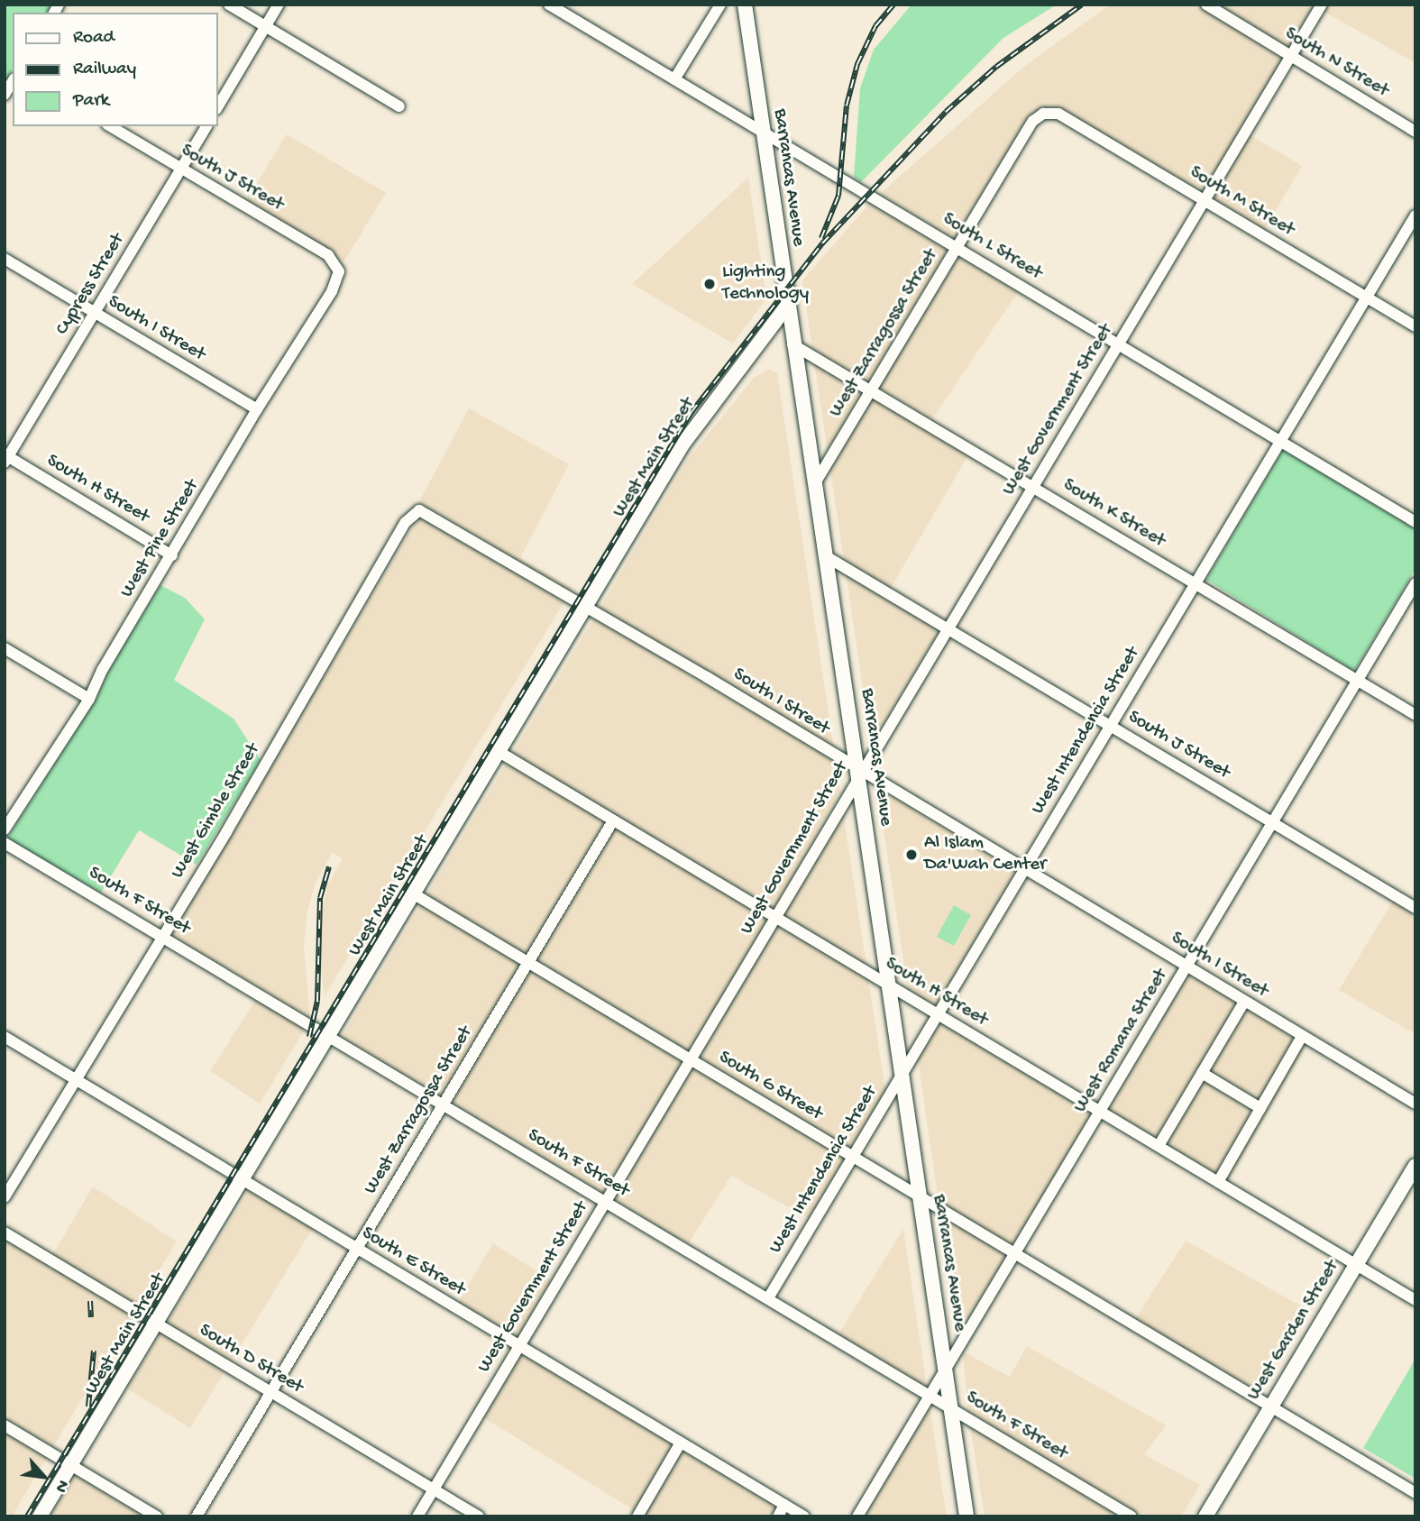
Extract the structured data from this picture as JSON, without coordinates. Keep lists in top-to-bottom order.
{
  "streets": {
    "main road": ["Barrancas Avenue", "West Main Street", "West Garden Street"],
    "street": [
      "South N Street",
      "South J Street",
      "South M Street",
      "South L Street",
      "Cypress Street",
      "South I Street",
      "West Zarragossa Street",
      "West Government Street",
      "South H Street",
      "South K Street",
      "West Pine Street",
      "West Intendencia Street",
      "West Gimble Street",
      "South F Street",
      "West Romana Street",
      "South G Street",
      "South E Street",
      "South D Street"
    ]
  },
  "crossings": [
    ["South N Street", "West Government Street"],
    ["Barrancas Avenue", "South J Street"],
    ["Barrancas Avenue", "South L Street"],
    ["Barrancas Avenue", "South I Street"],
    ["Barrancas Avenue", "West Zarragossa Street"],
    ["Barrancas Avenue", "West Government Street"],
    ["Barrancas Avenue", "West Main Street"],
    ["Barrancas Avenue", "South H Street"],
    ["Barrancas Avenue", "South K Street"],
    ["Barrancas Avenue", "West Intendencia Street"],
    ["Barrancas Avenue", "South F Street"],
    ["Barrancas Avenue", "West Romana Street"],
    ["Barrancas Avenue", "South G Street"],
    ["South J Street", "Cypress Street"],
    ["South J Street", "West Government Street"],
    ["South J Street", "West Pine Street"],
    ["South J Street", "West Intendencia Street"],
    ["South J Street", "West Romana Street"],
    ["South M Street", "West Zarragossa Street"],
    ["South M Street", "West Government Street"],
    ["South M Street", "West Intendencia Street"],
    ["South L Street", "West Zarragossa Street"],
    ["South L Street", "West Government Street"],
    ["South L Street", "West Intendencia Street"],
    ["Cypress Street", "South I Street"],
    ["Cypress Street", "South H Street"],
    ["South I Street", "West Government Street"],
    ["South I Street", "West Main Street"],
    ["South I Street", "West Pine Street"],
    ["South I Street", "West Intendencia Street"],
    ["South I Street", "West Gimble Street"],
    ["South I Street", "West Romana Street"],
    ["West Zarragossa Street", "South H Street"],
    ["West Zarragossa Street", "South K Street"],
    ["West Zarragossa Street", "South F Street"],
    ["West Zarragossa Street", "South G Street"],
    ["West Zarragossa Street", "South E Street"],
    ["West Zarragossa Street", "South D Street"],
    ["West Government Street", "South H Street"],
    ["West Government Street", "South K Street"],
    ["West Government Street", "South F Street"],
    ["West Government Street", "South G Street"],
    ["West Government Street", "South E Street"],
    ["West Government Street", "South D Street"],
    ["West Main Street", "South H Street"],
    ["West Main Street", "South F Street"],
    ["West Main Street", "South G Street"],
    ["West Main Street", "South E Street"],
    ["West Main Street", "South D Street"],
    ["South H Street", "West Pine Street"],
    ["South H Street", "West Intendencia Street"],
    ["South H Street", "West Romana Street"],
    ["South H Street", "West Garden Street"],
    ["South K Street", "West Intendencia Street"],
    ["South K Street", "West Romana Street"],
    ["West Intendencia Street", "South F Street"],
    ["West Intendencia Street", "South G Street"],
    ["West Gimble Street", "South F Street"],
    ["West Gimble Street", "South E Street"],
    ["South F Street", "West Romana Street"],
    ["West Romana Street", "South G Street"],
    ["South G Street", "West Garden Street"]
  ],
  "places": ["Lighting Technology", "Al Islam Da'Wah Center"],
  "legend": ["Road", "Railway", "Park"],
  "north": "bottom right"
}
